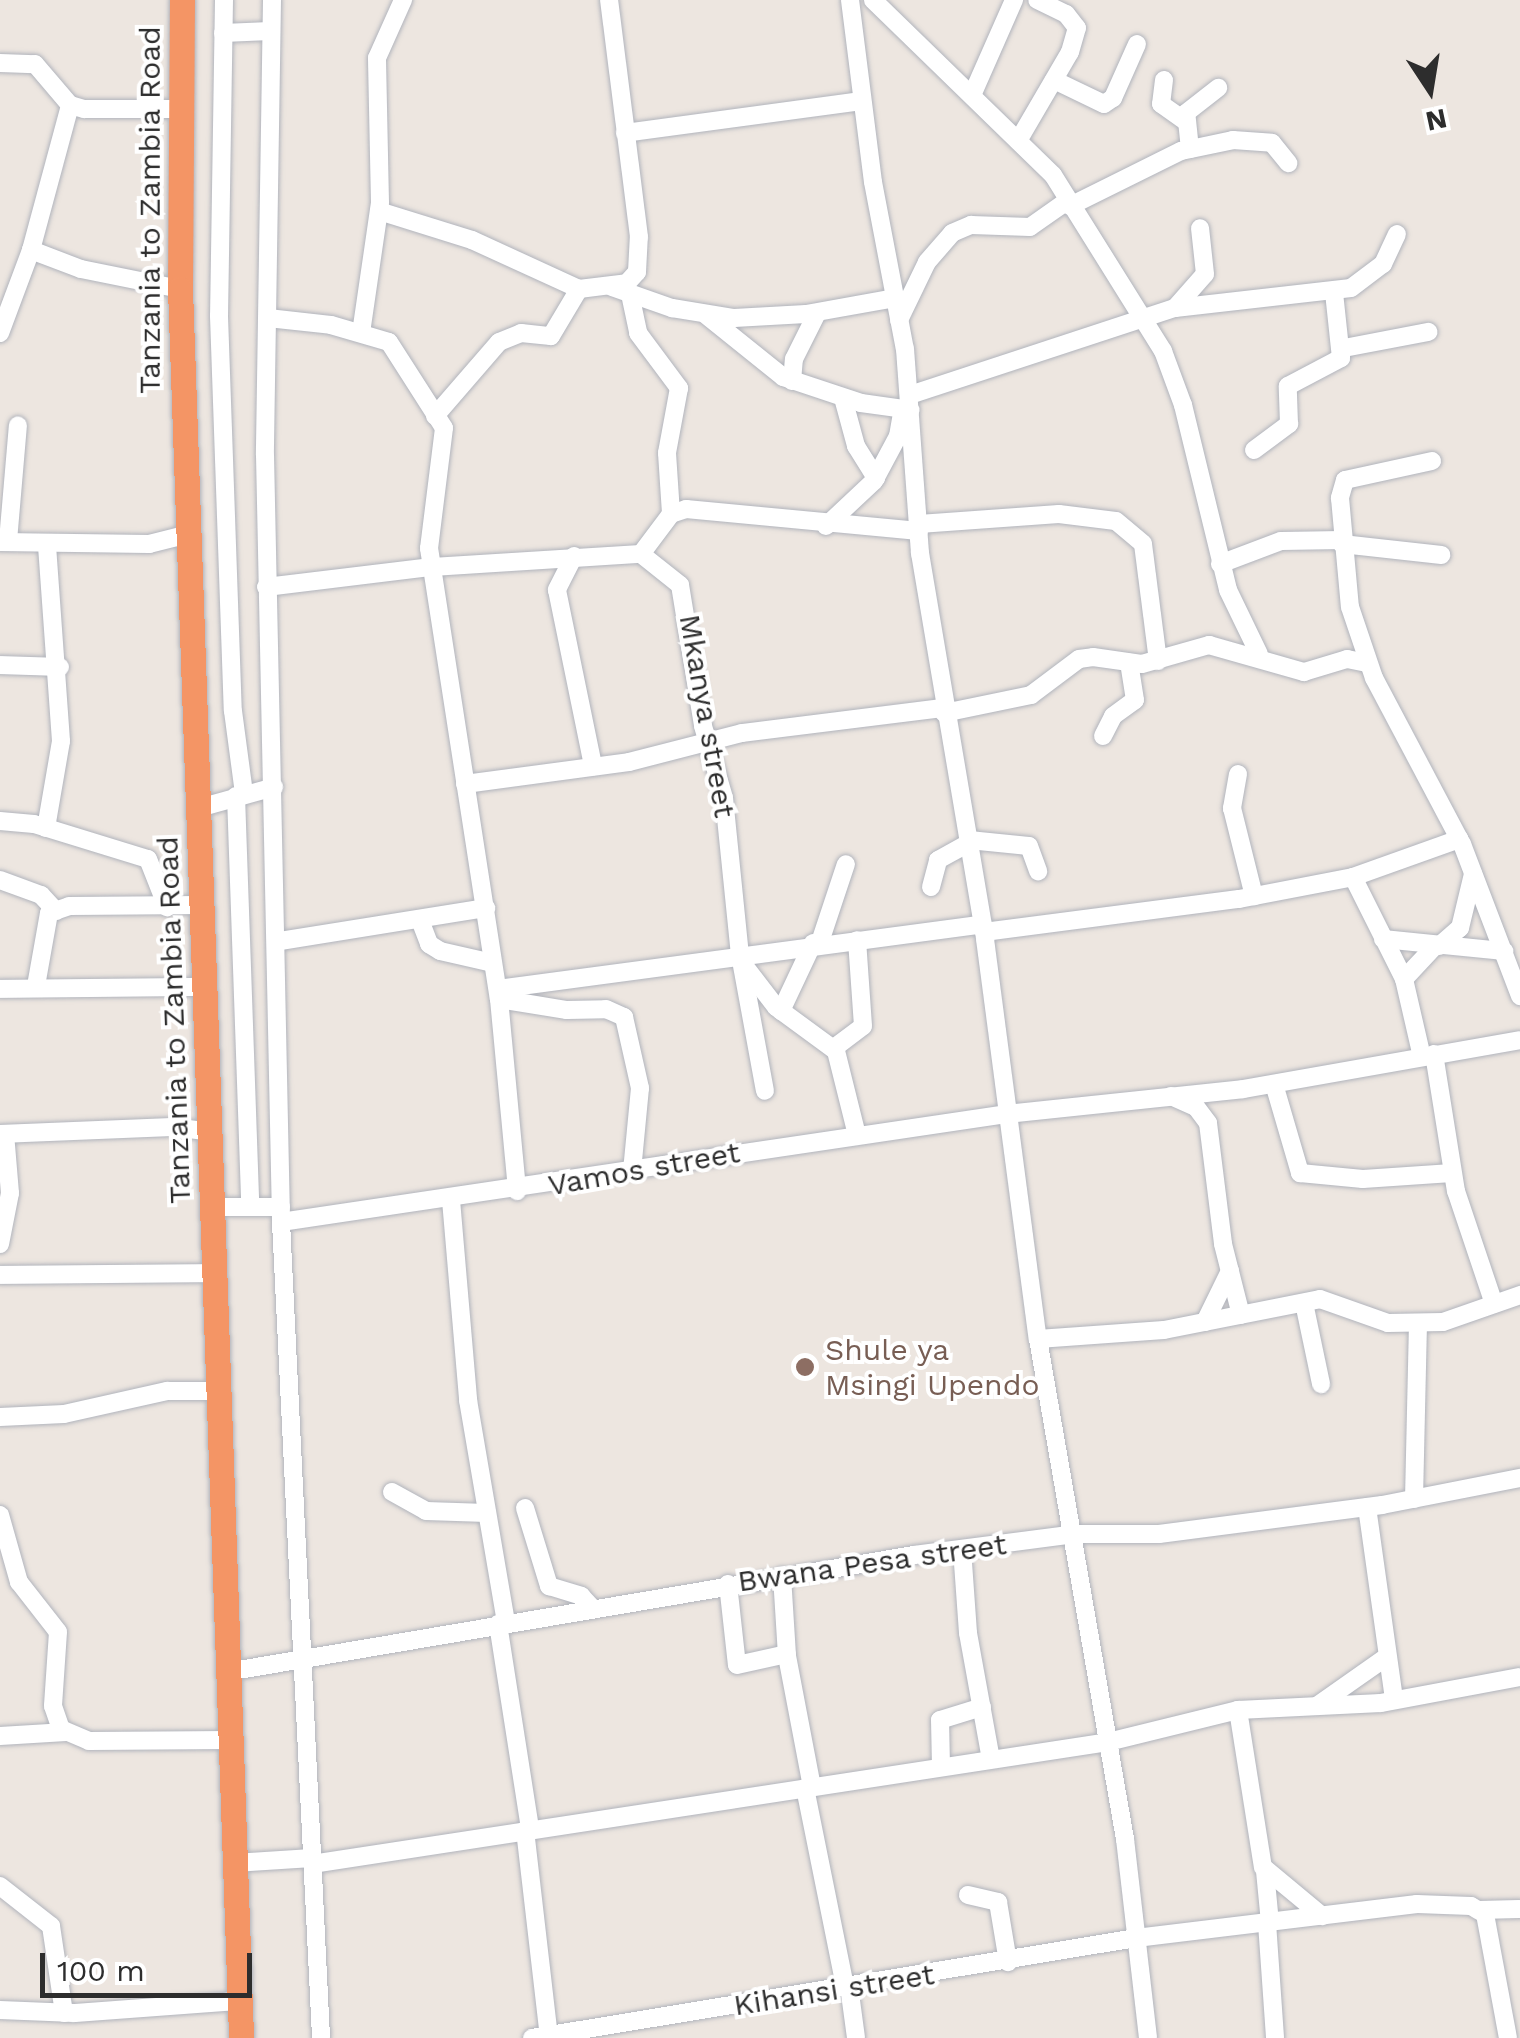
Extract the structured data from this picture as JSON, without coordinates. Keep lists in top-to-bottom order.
{
  "streets": {
    "highway": ["Tanzania to Zambia Road"],
    "street": [
      "Mkanya street",
      "Vamos street",
      "Bwana Pesa street",
      "Kihansi street"
    ]
  },
  "crossings": [
    ["Tanzania to Zambia Road", "Vamos street"],
    ["Tanzania to Zambia Road", "Bwana Pesa street"]
  ],
  "places": ["Shule ya Msingi Upendo"],
  "scale_bar": "100 m",
  "north": "bottom"
}
